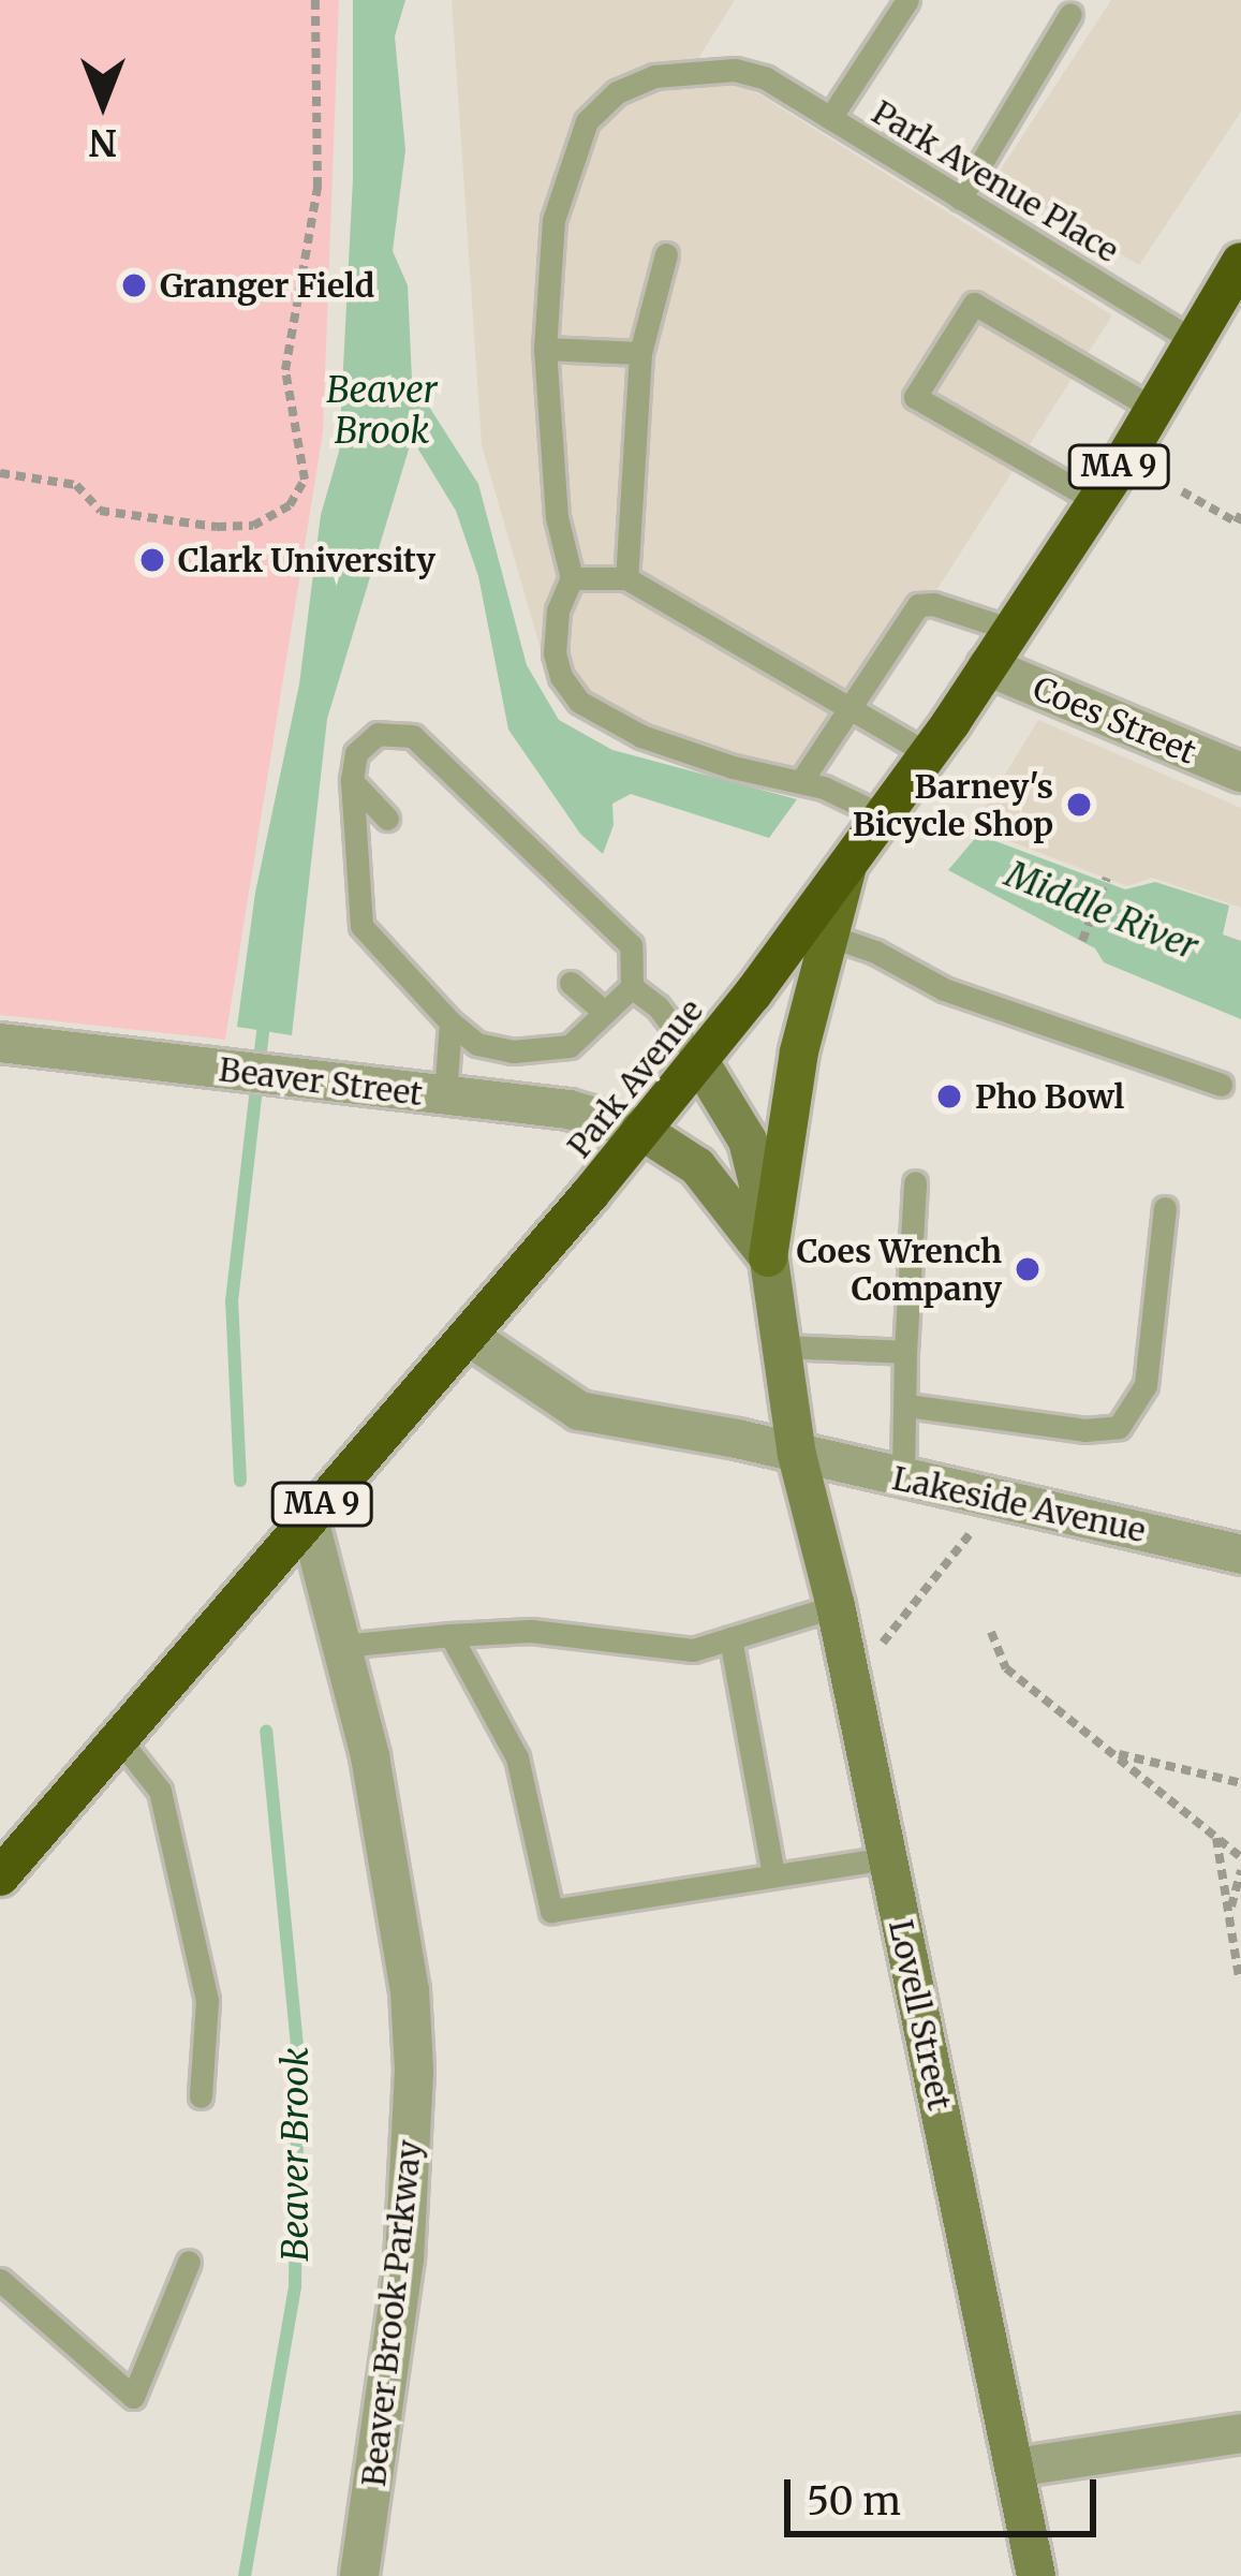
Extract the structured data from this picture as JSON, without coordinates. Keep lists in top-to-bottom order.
{
  "streets": {
    "highway": ["MA 9", "Park Avenue"],
    "street": [
      "Coes Street",
      "Beaver Street",
      "Lakeside Avenue",
      "Lovell Street",
      "Beaver Brook Parkway"
    ],
    "lane": ["Park Avenue Place"]
  },
  "crossings": [
    ["Park Avenue Place", "Park Avenue"],
    ["Coes Street", "Park Avenue"],
    ["Park Avenue", "Beaver Street"],
    ["Park Avenue", "Lakeside Avenue"],
    ["Park Avenue", "Lovell Street"],
    ["Park Avenue", "Beaver Brook Parkway"],
    ["Lakeside Avenue", "Lovell Street"]
  ],
  "water": ["Beaver Brook", "Middle River"],
  "places": [
    "Granger Field",
    "Clark University",
    "Barney's Bicycle Shop",
    "Pho Bowl",
    "Coes Wrench Company"
  ],
  "scale_bar": "50 m",
  "north": "bottom"
}
